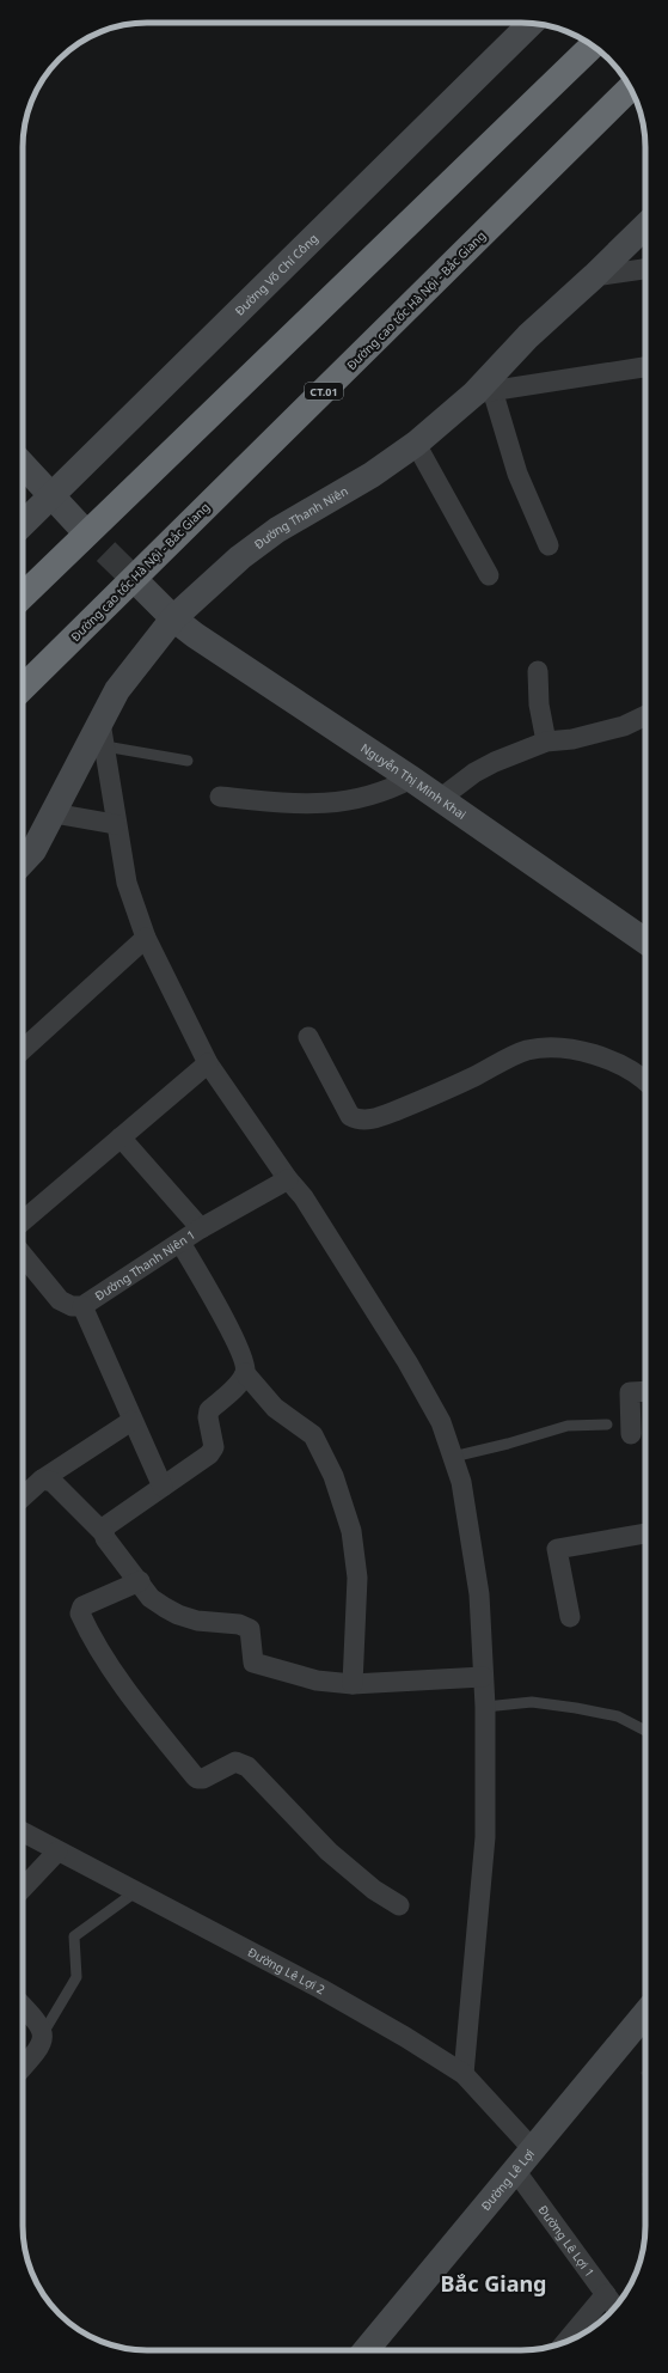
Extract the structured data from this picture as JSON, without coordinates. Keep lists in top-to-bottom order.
{
  "streets": {
    "highway": ["Đường cao tốc Hà Nội - Bắc Giang", "CT.01"],
    "street": [
      "Đường Võ Chí Công",
      "Đường Thanh Niên",
      "Nguyễn Thị Minh Khai",
      "Đường Thanh Niên 1",
      "Đường Lê Lợi 2",
      "Đường Lê Lợi",
      "Đường Lê Lợi 1"
    ]
  },
  "crossings": [
    ["Đường Thanh Niên", "Nguyễn Thị Minh Khai"],
    ["Đường Lê Lợi 2", "Đường Lê Lợi"],
    ["Đường Lê Lợi", "Đường Lê Lợi 1"]
  ],
  "districts": ["Bắc Giang"]
}
